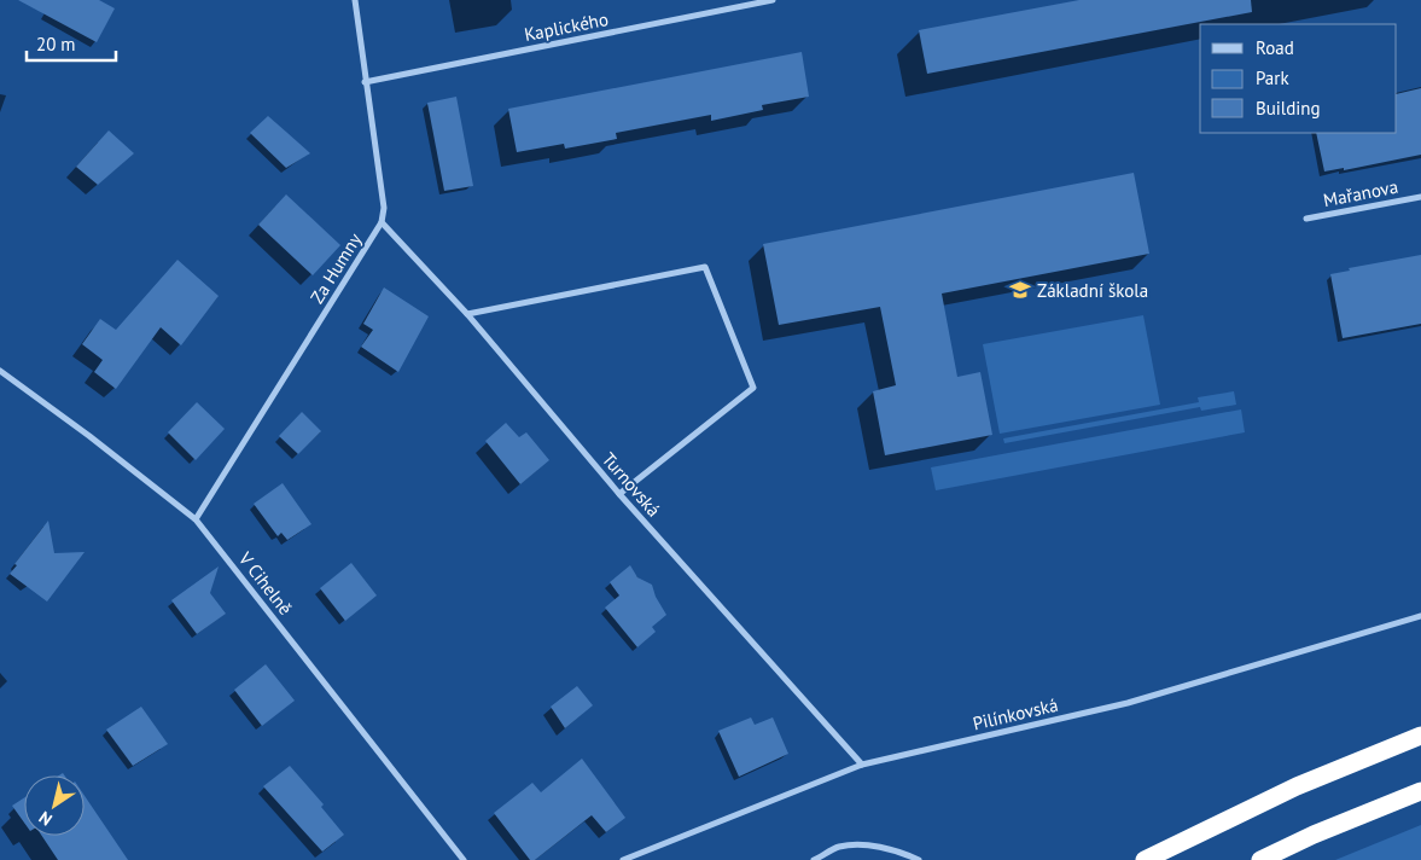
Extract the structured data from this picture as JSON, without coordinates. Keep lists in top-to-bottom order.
{
  "streets": {
    "street": [
      "Kaplického",
      "Mařanova",
      "Za Humny",
      "Turnovská",
      "V Cihelně",
      "Pilínkovská"
    ]
  },
  "crossings": [
    ["Kaplického", "Za Humny"],
    ["Za Humny", "Turnovská"],
    ["Za Humny", "V Cihelně"],
    ["Turnovská", "Pilínkovská"]
  ],
  "places": {
    "school or university": ["Základní škola"]
  },
  "legend": ["Road", "Park", "Building"],
  "scale_bar": "20 m",
  "north": "bottom left"
}
